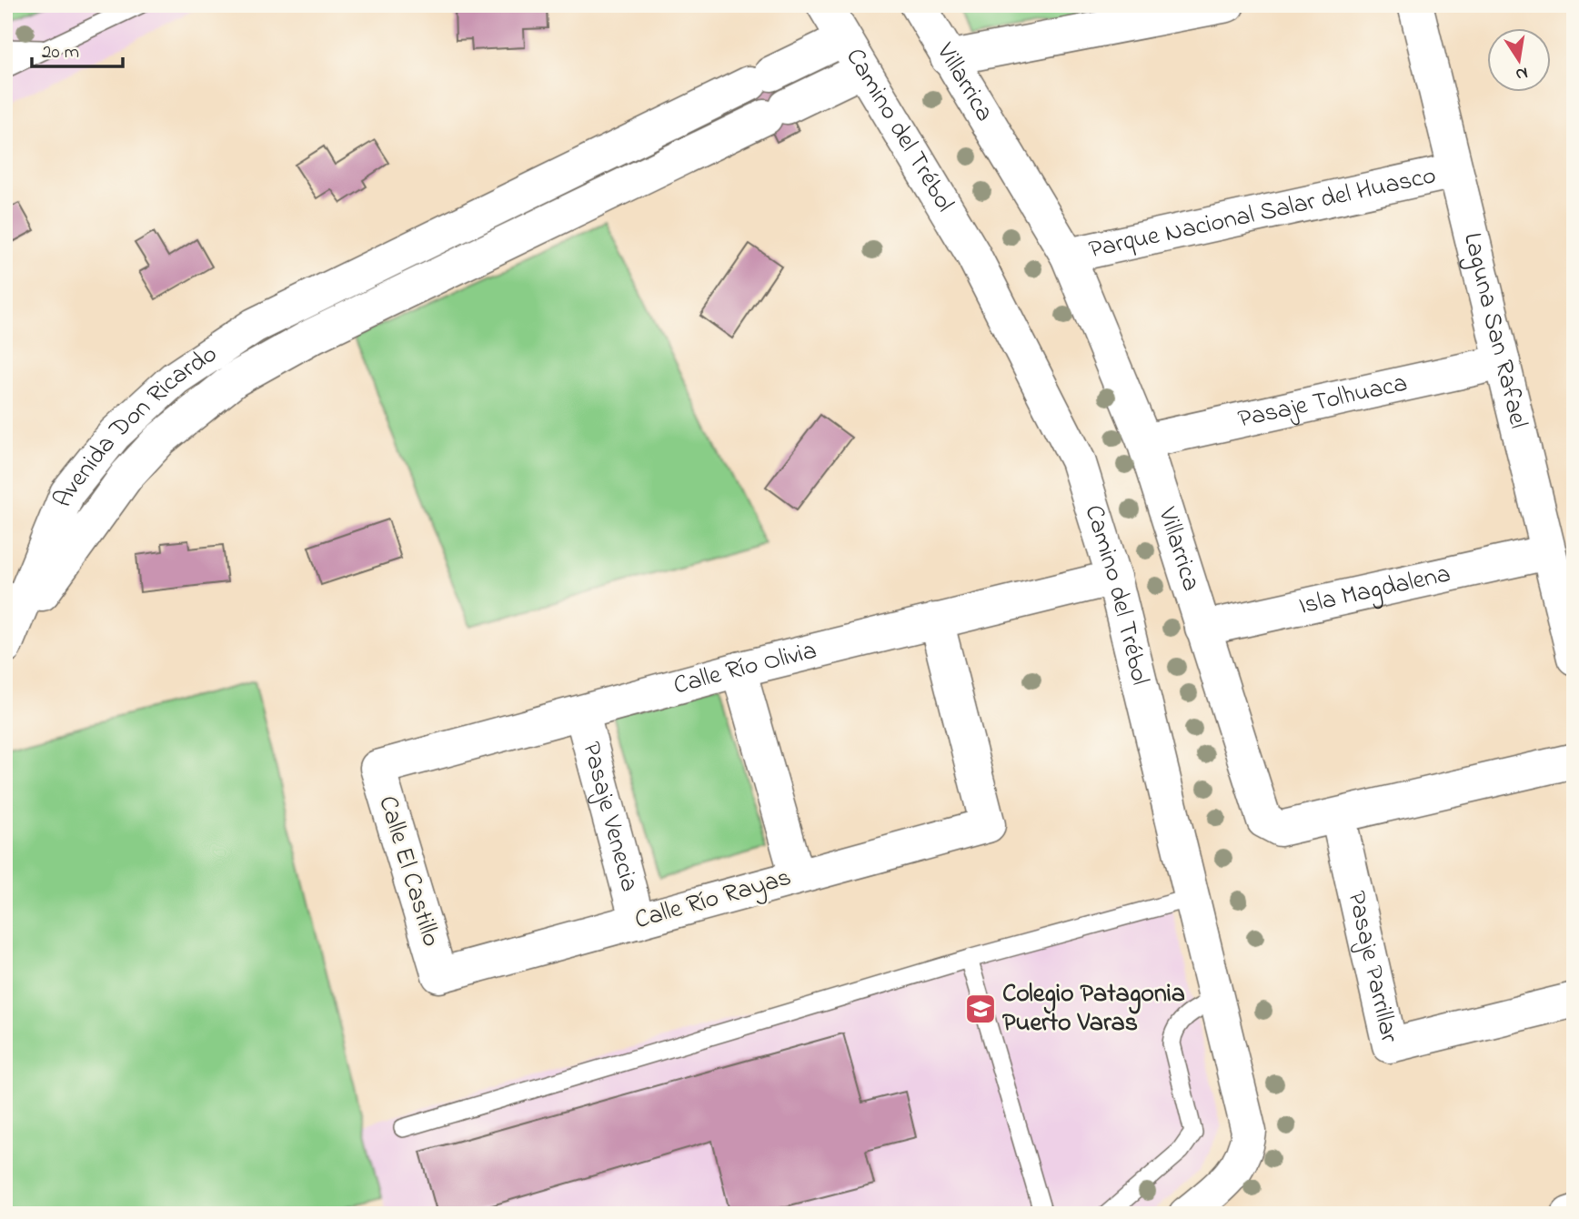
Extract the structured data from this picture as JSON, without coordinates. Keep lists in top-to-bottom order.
{
  "streets": {
    "street": [
      "Villarrica",
      "Camino del Trébol",
      "Parque Nacional Salar del Huasco",
      "Laguna San Rafael",
      "Pasaje Tolhuaca",
      "Avenida Don Ricardo",
      "Isla Magdalena",
      "Calle Río Olivia",
      "Pasaje Venecia",
      "Calle El Castillo",
      "Calle Río Rayas",
      "Pasaje Parrillar"
    ]
  },
  "crossings": [
    ["Villarrica", "Parque Nacional Salar del Huasco"],
    ["Villarrica", "Pasaje Tolhuaca"],
    ["Villarrica", "Isla Magdalena"],
    ["Villarrica", "Pasaje Parrillar"],
    ["Camino del Trébol", "Avenida Don Ricardo"],
    ["Camino del Trébol", "Calle Río Olivia"],
    ["Parque Nacional Salar del Huasco", "Laguna San Rafael"],
    ["Laguna San Rafael", "Pasaje Tolhuaca"],
    ["Laguna San Rafael", "Isla Magdalena"],
    ["Calle Río Olivia", "Pasaje Venecia"],
    ["Calle Río Olivia", "Calle El Castillo"],
    ["Calle Río Olivia", "Calle Río Rayas"],
    ["Pasaje Venecia", "Calle Río Rayas"],
    ["Calle El Castillo", "Calle Río Rayas"]
  ],
  "places": {
    "school or university": ["Colegio Patagonia Puerto Varas"]
  },
  "scale_bar": "20 m",
  "north": "bottom"
}
